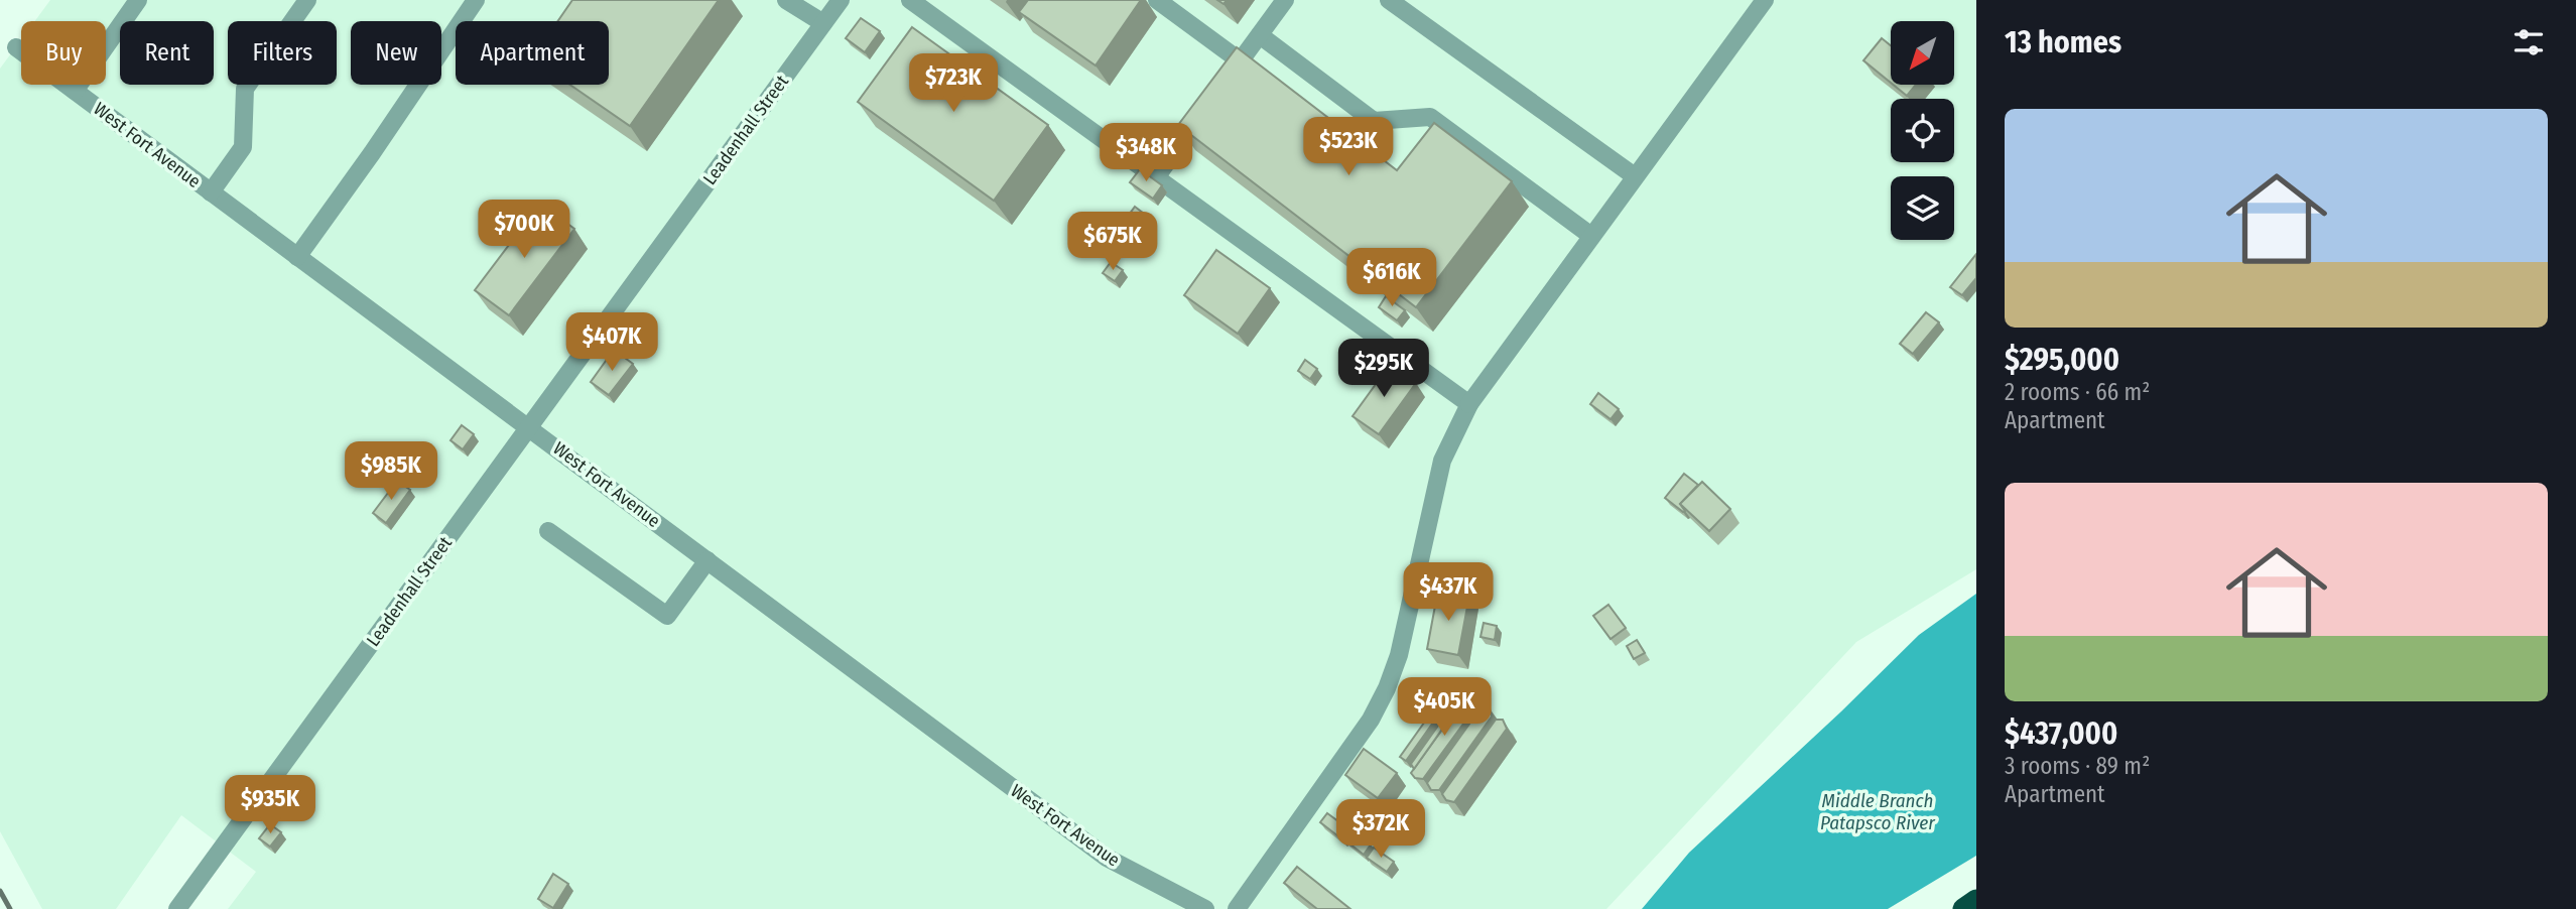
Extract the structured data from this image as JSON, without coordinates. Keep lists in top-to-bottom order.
{
  "streets": {
    "street": ["Leadenhall Street", "West Fort Avenue"]
  },
  "crossings": [
    ["Leadenhall Street", "West Fort Avenue"]
  ],
  "water": ["Middle Branch Patapsco River"],
  "north": "bottom left",
  "page": {
    "heading": "13 homes",
    "chip": [
      "Buy",
      "Rent",
      "Filters",
      "New",
      "Apartment"
    ],
    "price": [
      "$723K",
      "$523K",
      "$348K",
      "$700K",
      "$675K",
      "$616K",
      "$407K",
      "$295K",
      "$985K",
      "$437K",
      "$405K",
      "$935K",
      "$372K"
    ],
    "list": [
      {
        "name": "$295,000",
        "note": "2 rooms · 66 m² · Apartment"
      },
      {
        "name": "$437,000",
        "note": "3 rooms · 89 m² · Apartment"
      }
    ]
  }
}
